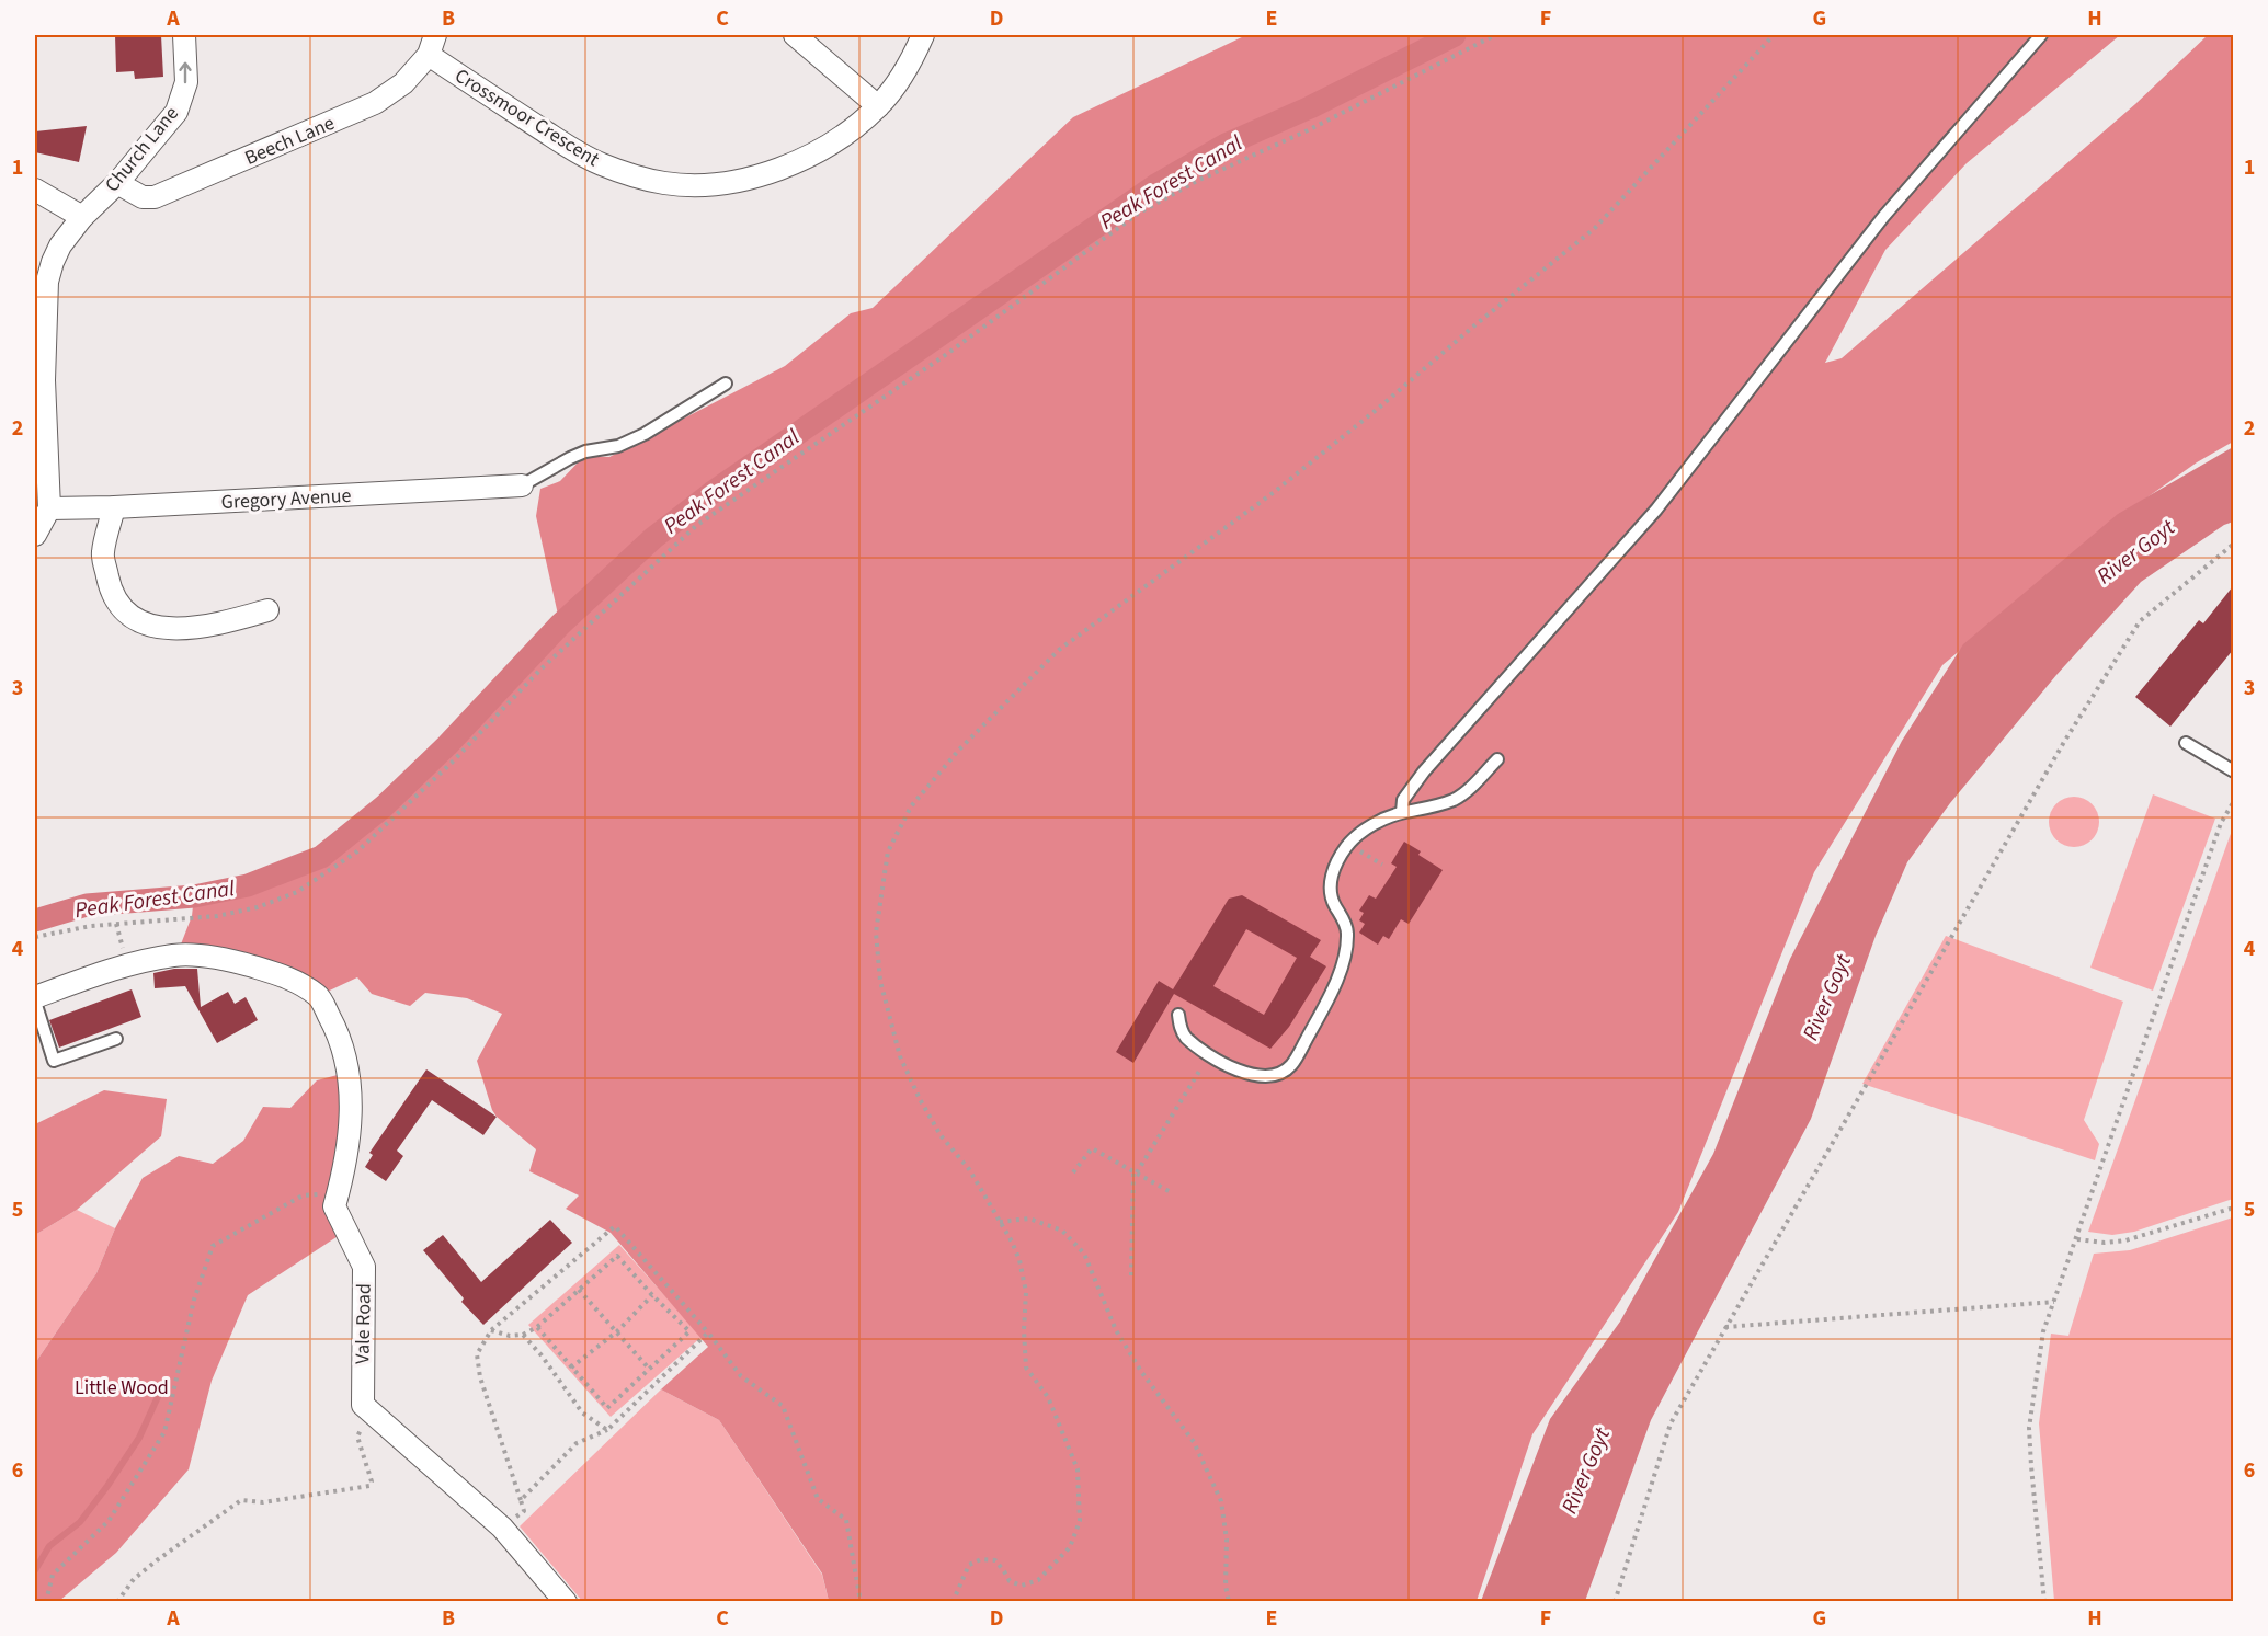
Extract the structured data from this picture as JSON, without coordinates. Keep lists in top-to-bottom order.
{
  "streets": {
    "street": [
      "Crossmoor Crescent",
      "Beech Lane",
      "Church Lane",
      "Gregory Avenue",
      "Vale Road"
    ]
  },
  "crossings": [
    ["Crossmoor Crescent", "Beech Lane"],
    ["Beech Lane", "Church Lane"],
    ["Church Lane", "Gregory Avenue"]
  ],
  "water": ["Peak Forest Canal", "River Goyt"],
  "parks": ["Little Wood"],
  "grid": {
    "columns": [
      "A",
      "B",
      "C",
      "D",
      "E",
      "F",
      "G",
      "H"
    ],
    "rows": [
      "1",
      "2",
      "3",
      "4",
      "5",
      "6"
    ]
  }
}
